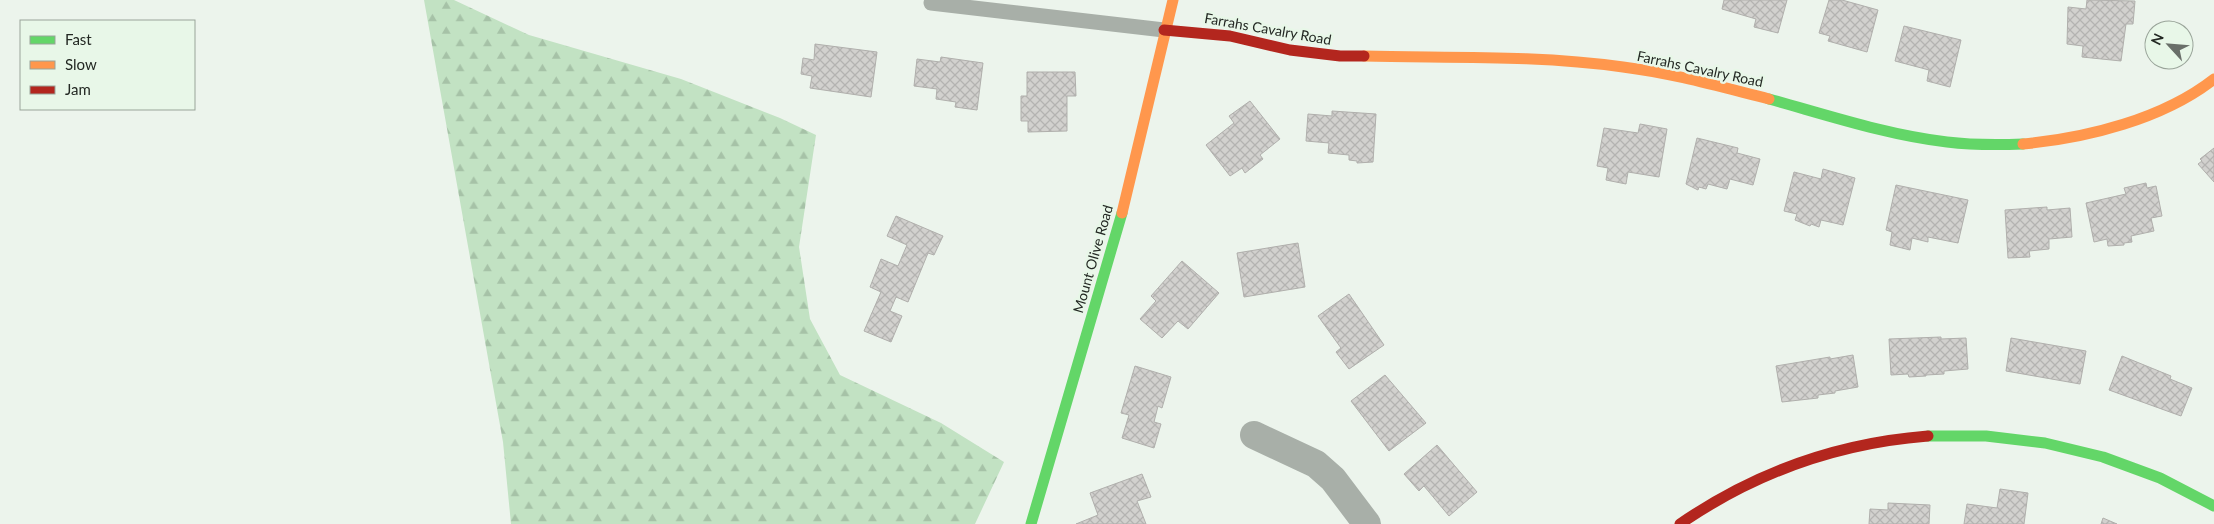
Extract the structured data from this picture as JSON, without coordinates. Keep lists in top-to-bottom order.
{
  "streets": {
    "street": ["Farrahs Cavalry Road", "Mount Olive Road"]
  },
  "crossings": [
    ["Farrahs Cavalry Road", "Mount Olive Road"]
  ],
  "legend": ["Fast", "Slow", "Jam"],
  "north": "top left"
}
